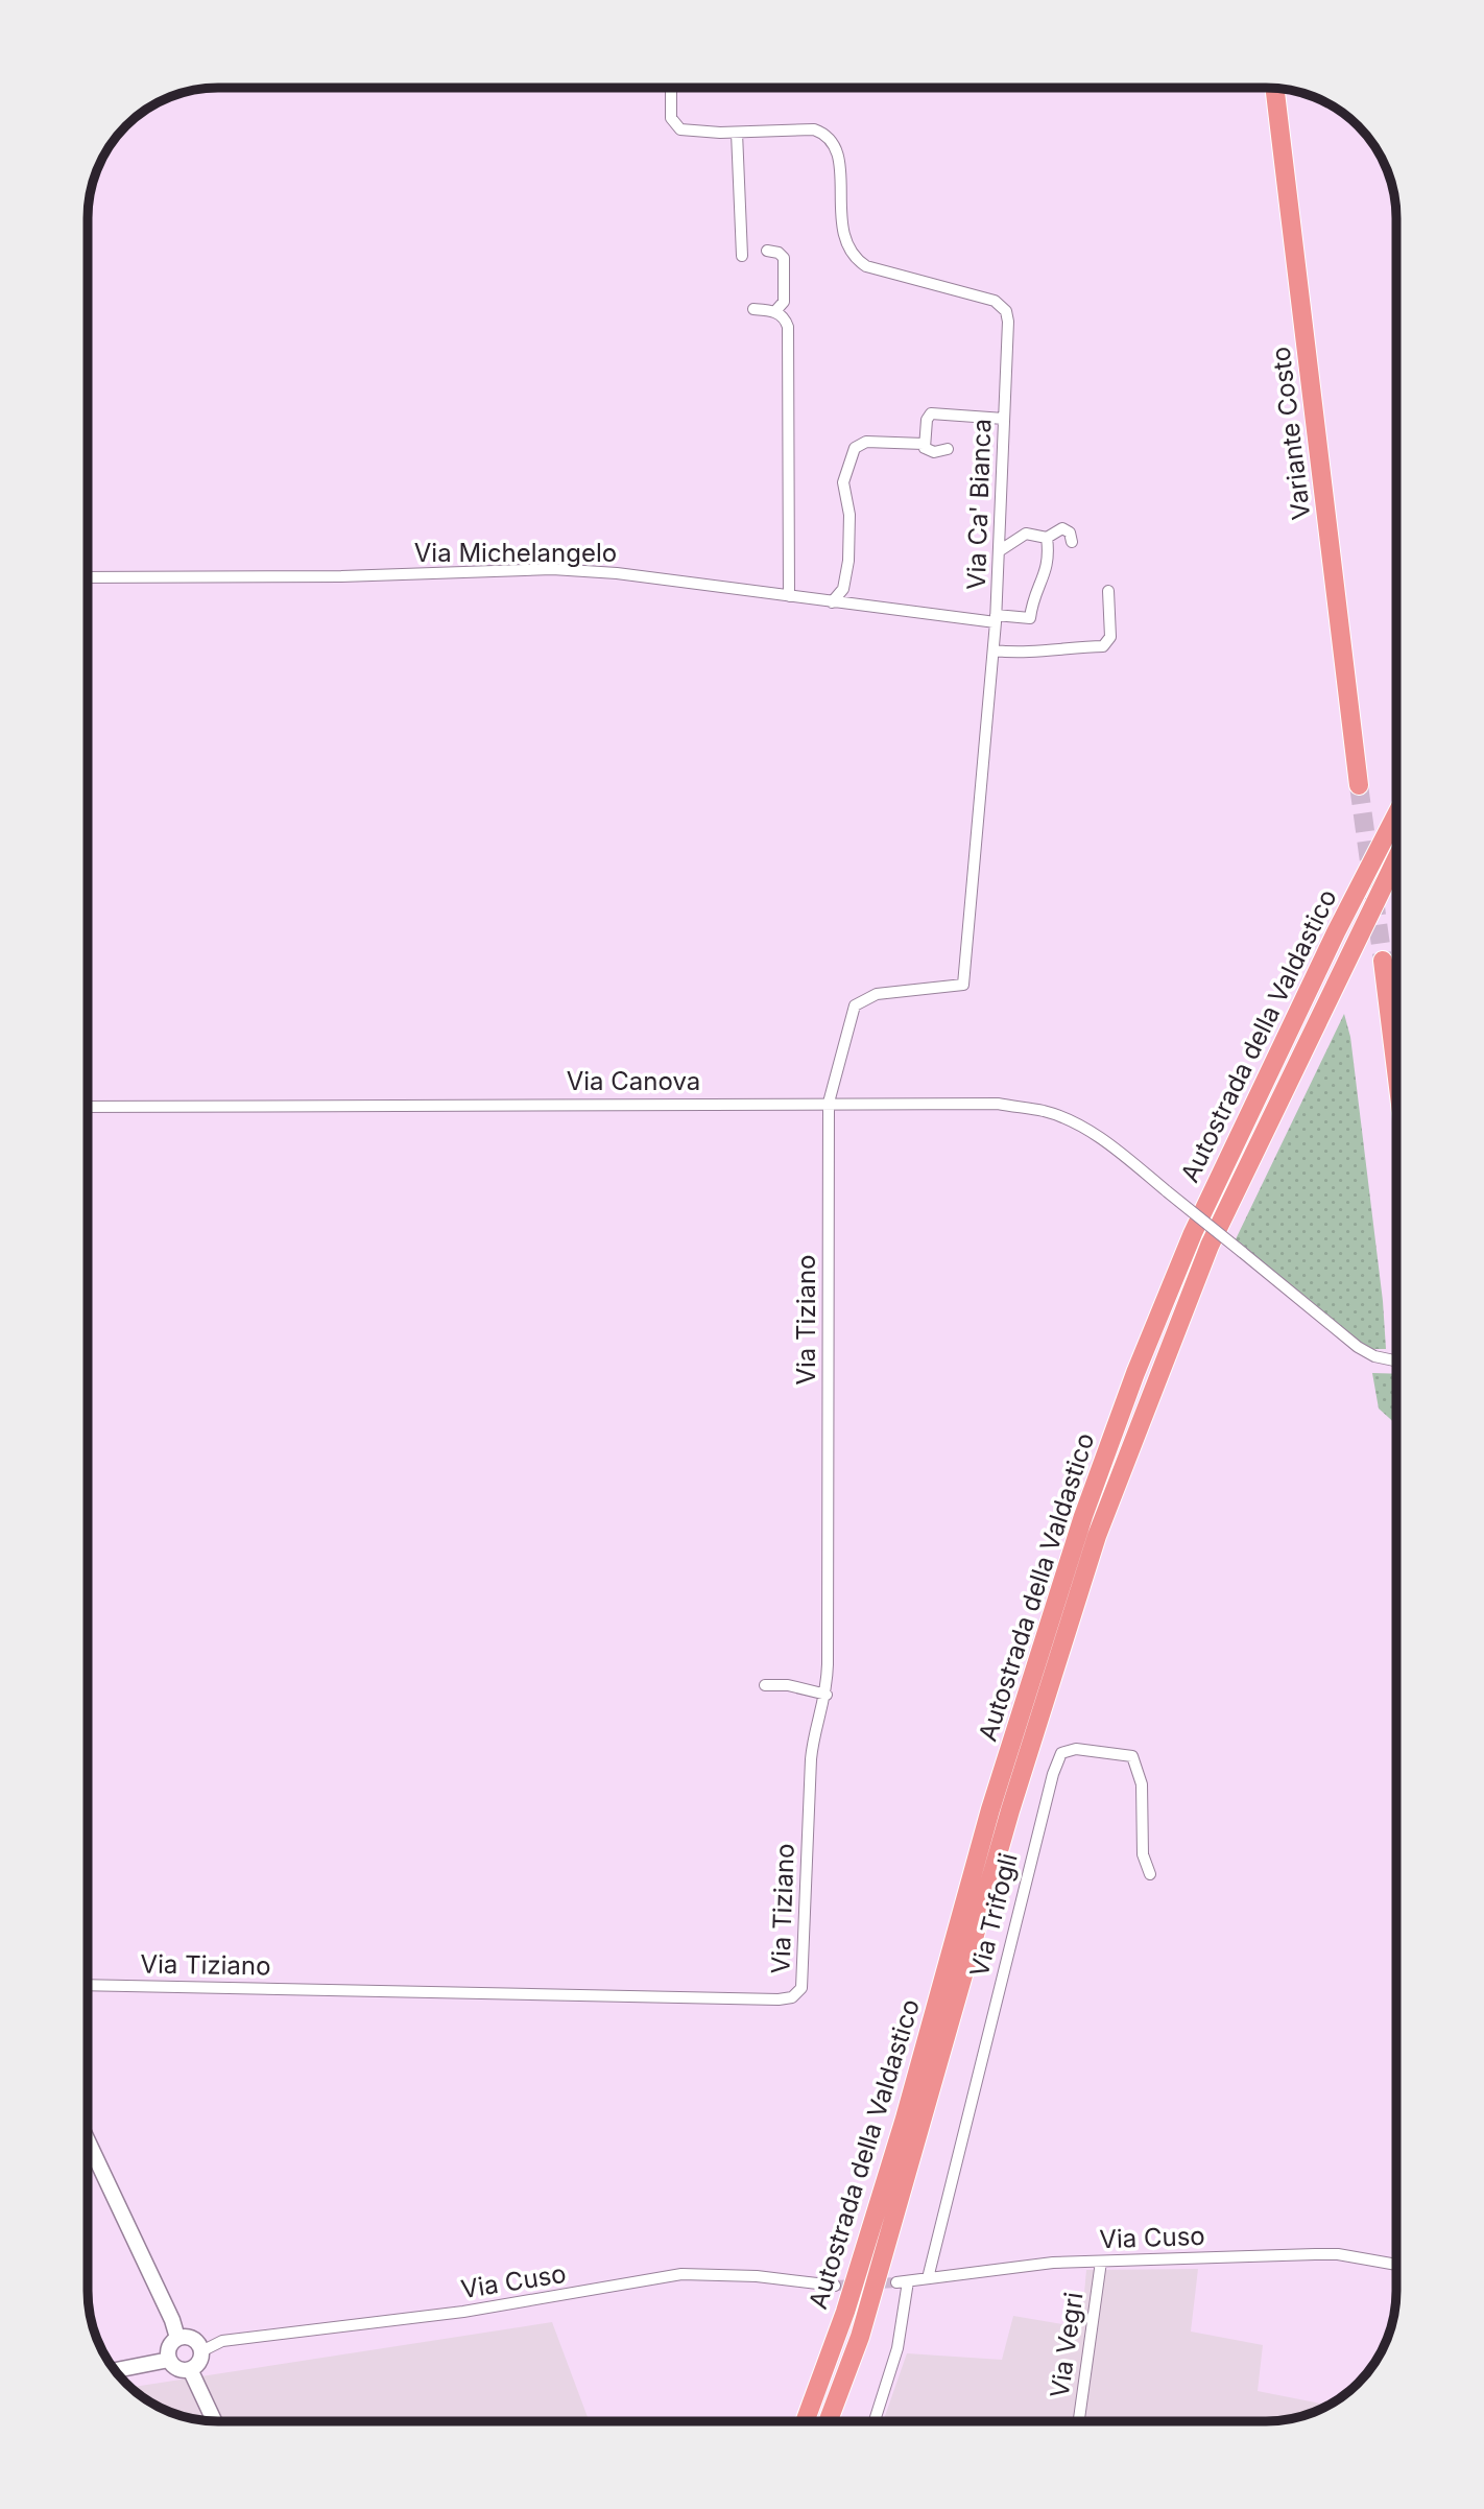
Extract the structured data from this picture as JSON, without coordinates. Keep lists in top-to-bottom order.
{
  "streets": {
    "highway": ["Variante Costo", "Autostrada della Valdastico"],
    "street": [
      "Via Ca' Bianca",
      "Via Michelangelo",
      "Via Canova",
      "Via Tiziano",
      "Via Trifogli",
      "Via Cuso",
      "Via Vegri"
    ]
  },
  "crossings": [
    ["Via Ca' Bianca", "Via Michelangelo"],
    ["Via Ca' Bianca", "Via Canova"],
    ["Via Ca' Bianca", "Via Tiziano"],
    ["Via Canova", "Via Tiziano"],
    ["Via Trifogli", "Via Cuso"],
    ["Via Cuso", "Via Vegri"]
  ]
}
